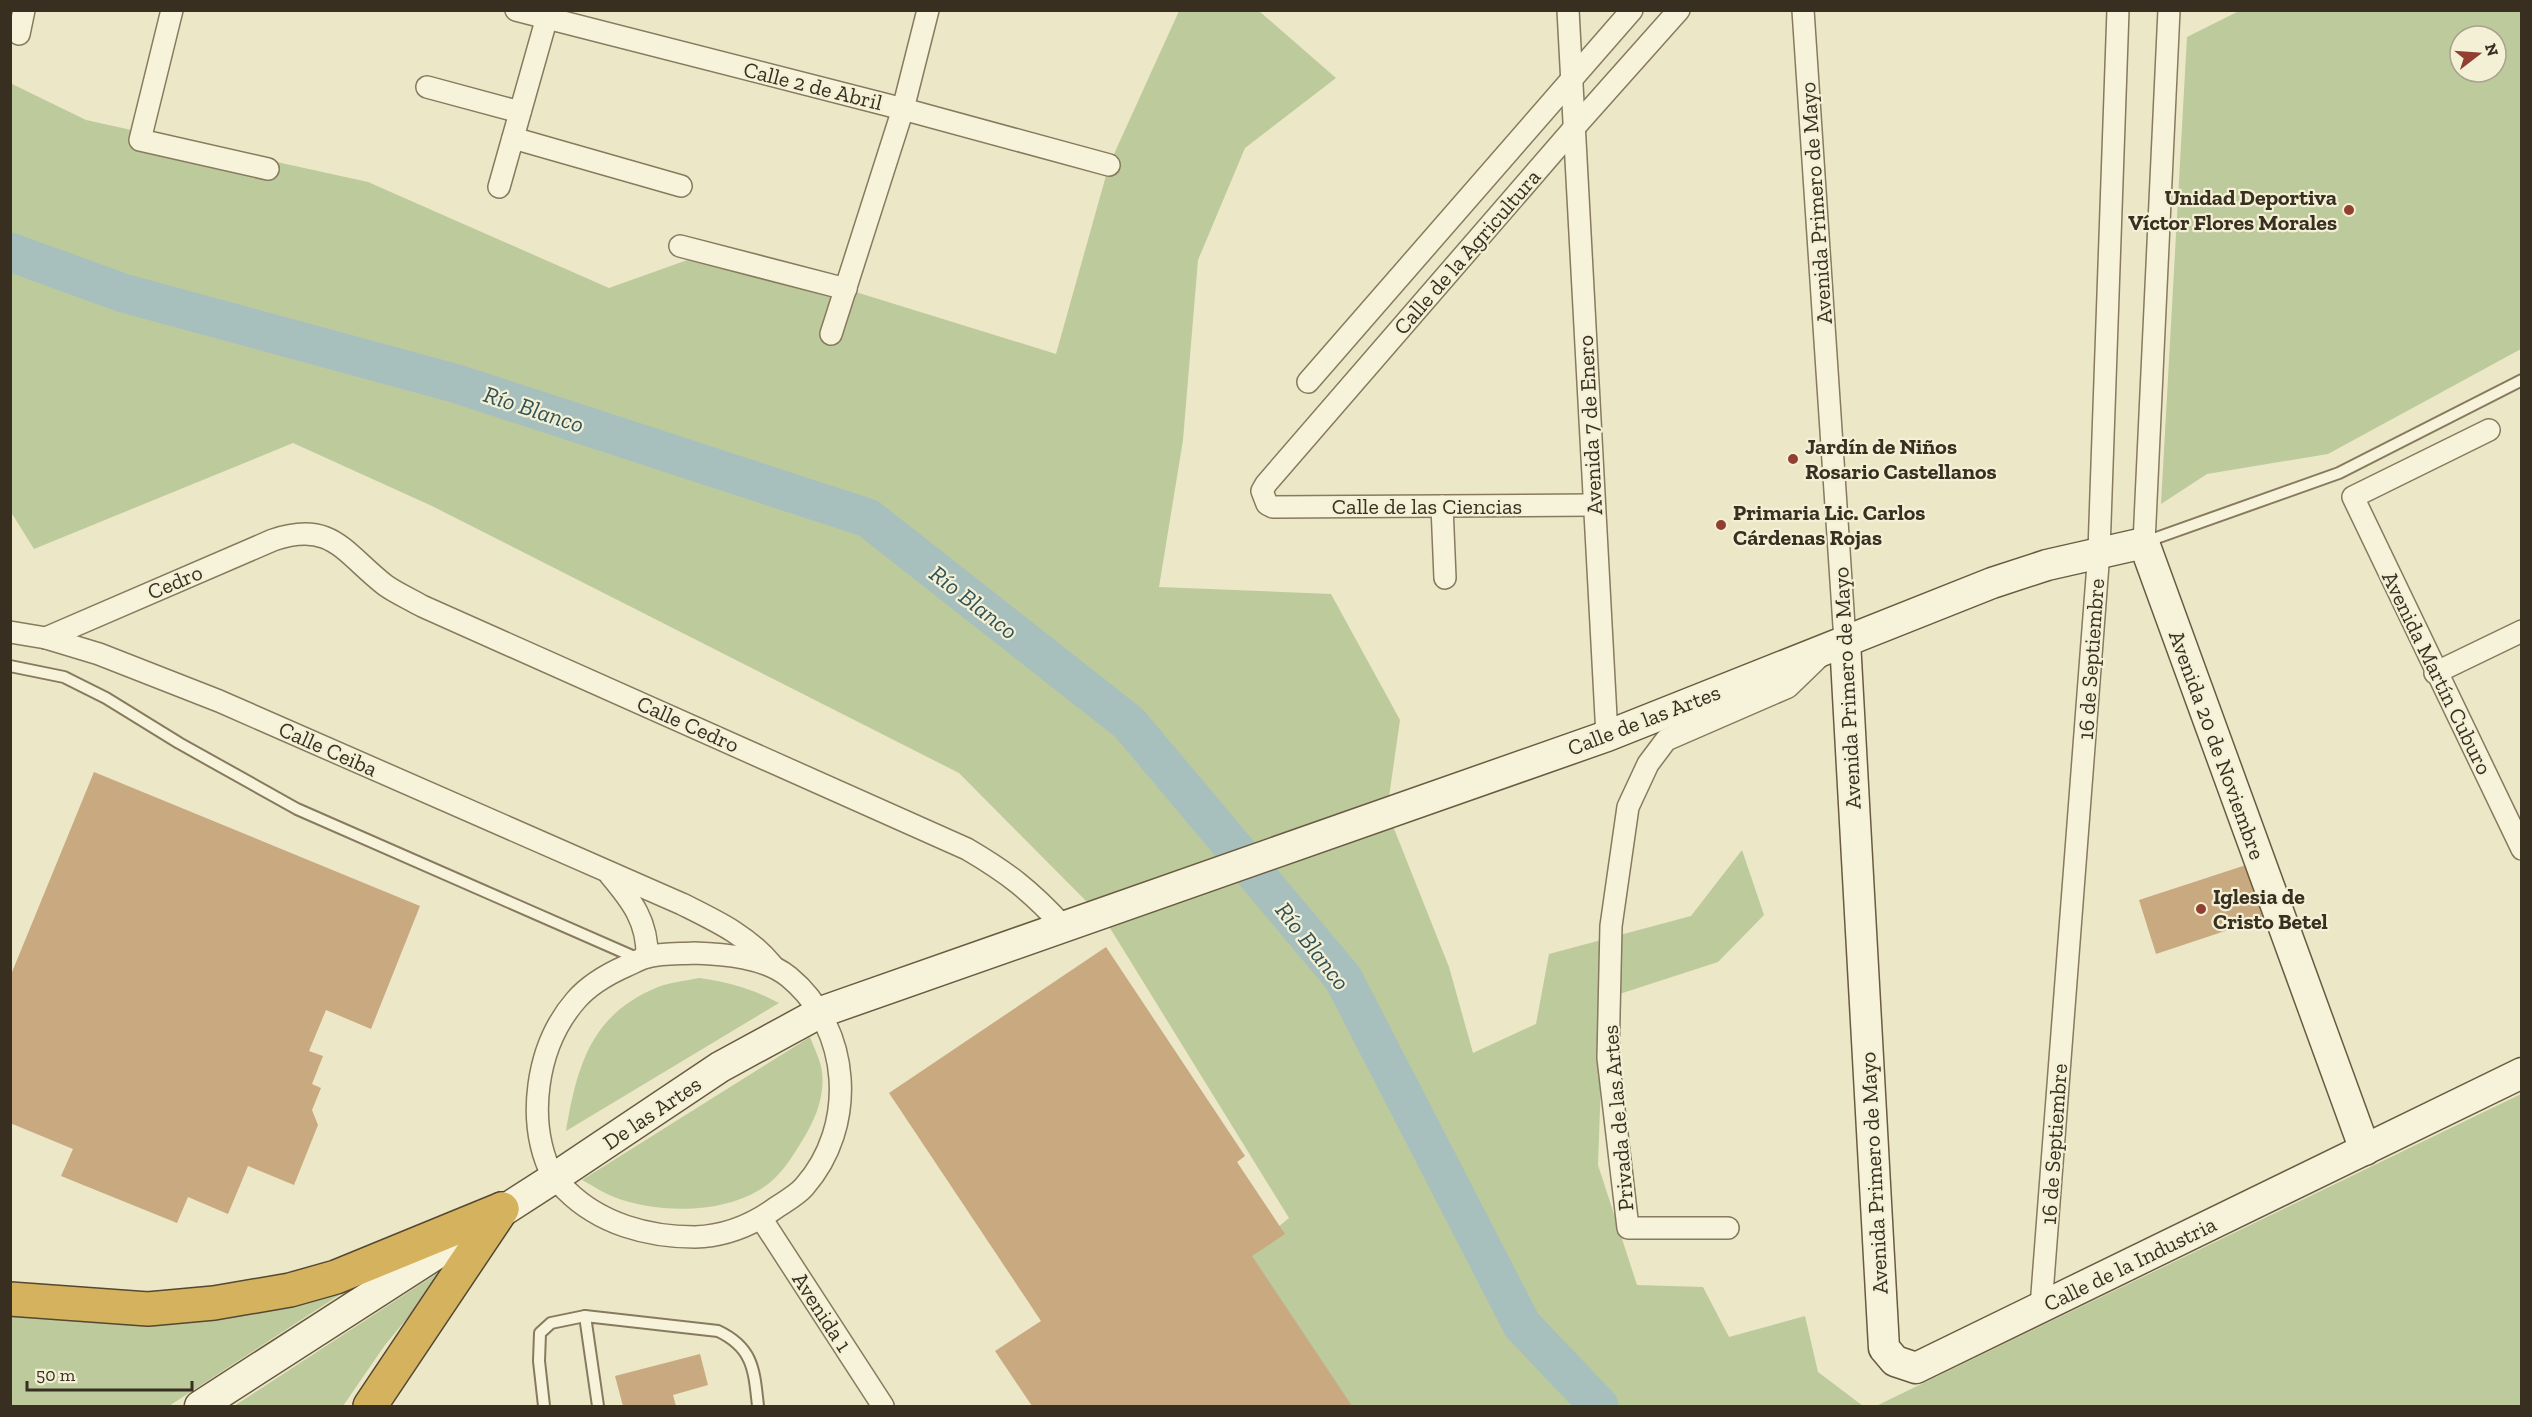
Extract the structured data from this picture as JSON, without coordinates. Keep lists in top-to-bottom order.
{
  "streets": {
    "street": [
      "Calle 2 de Abril",
      "Avenida Primero de Mayo",
      "Calle de la Agricultura",
      "Avenida 7 de Enero",
      "Calle de las Ciencias",
      "Cedro",
      "16 de Septiembre",
      "Avenida Martín Cuburo",
      "Calle de las Artes",
      "Calle Cedro",
      "Avenida 20 de Noviembre",
      "Calle Ceiba",
      "De las Artes",
      "Privada de las Artes",
      "Calle de la Industria",
      "Avenida 1"
    ]
  },
  "crossings": [
    ["Avenida Primero de Mayo", "Calle de las Artes"],
    ["Avenida Primero de Mayo", "Privada de las Artes"],
    ["Avenida Primero de Mayo", "Calle de la Industria"],
    ["Calle de la Agricultura", "Avenida 7 de Enero"],
    ["Calle de la Agricultura", "Calle de las Ciencias"],
    ["Avenida 7 de Enero", "Calle de las Ciencias"],
    ["Avenida 7 de Enero", "Calle de las Artes"],
    ["Cedro", "Calle Cedro"],
    ["Cedro", "Calle Ceiba"],
    ["16 de Septiembre", "Calle de las Artes"],
    ["16 de Septiembre", "Calle de la Industria"],
    ["Calle de las Artes", "Avenida 20 de Noviembre"],
    ["Calle de las Artes", "De las Artes"],
    ["Calle de las Artes", "Privada de las Artes"],
    ["Calle Cedro", "De las Artes"],
    ["Avenida 20 de Noviembre", "Calle de la Industria"]
  ],
  "water": ["Río Blanco"],
  "places": [
    "Unidad Deportiva Víctor Flores Morales",
    "Jardín de Niños Rosario Castellanos",
    "Primaria Lic. Carlos Cárdenas Rojas",
    "Iglesia de Cristo Betel"
  ],
  "scale_bar": "50 m",
  "north": "right"
}
